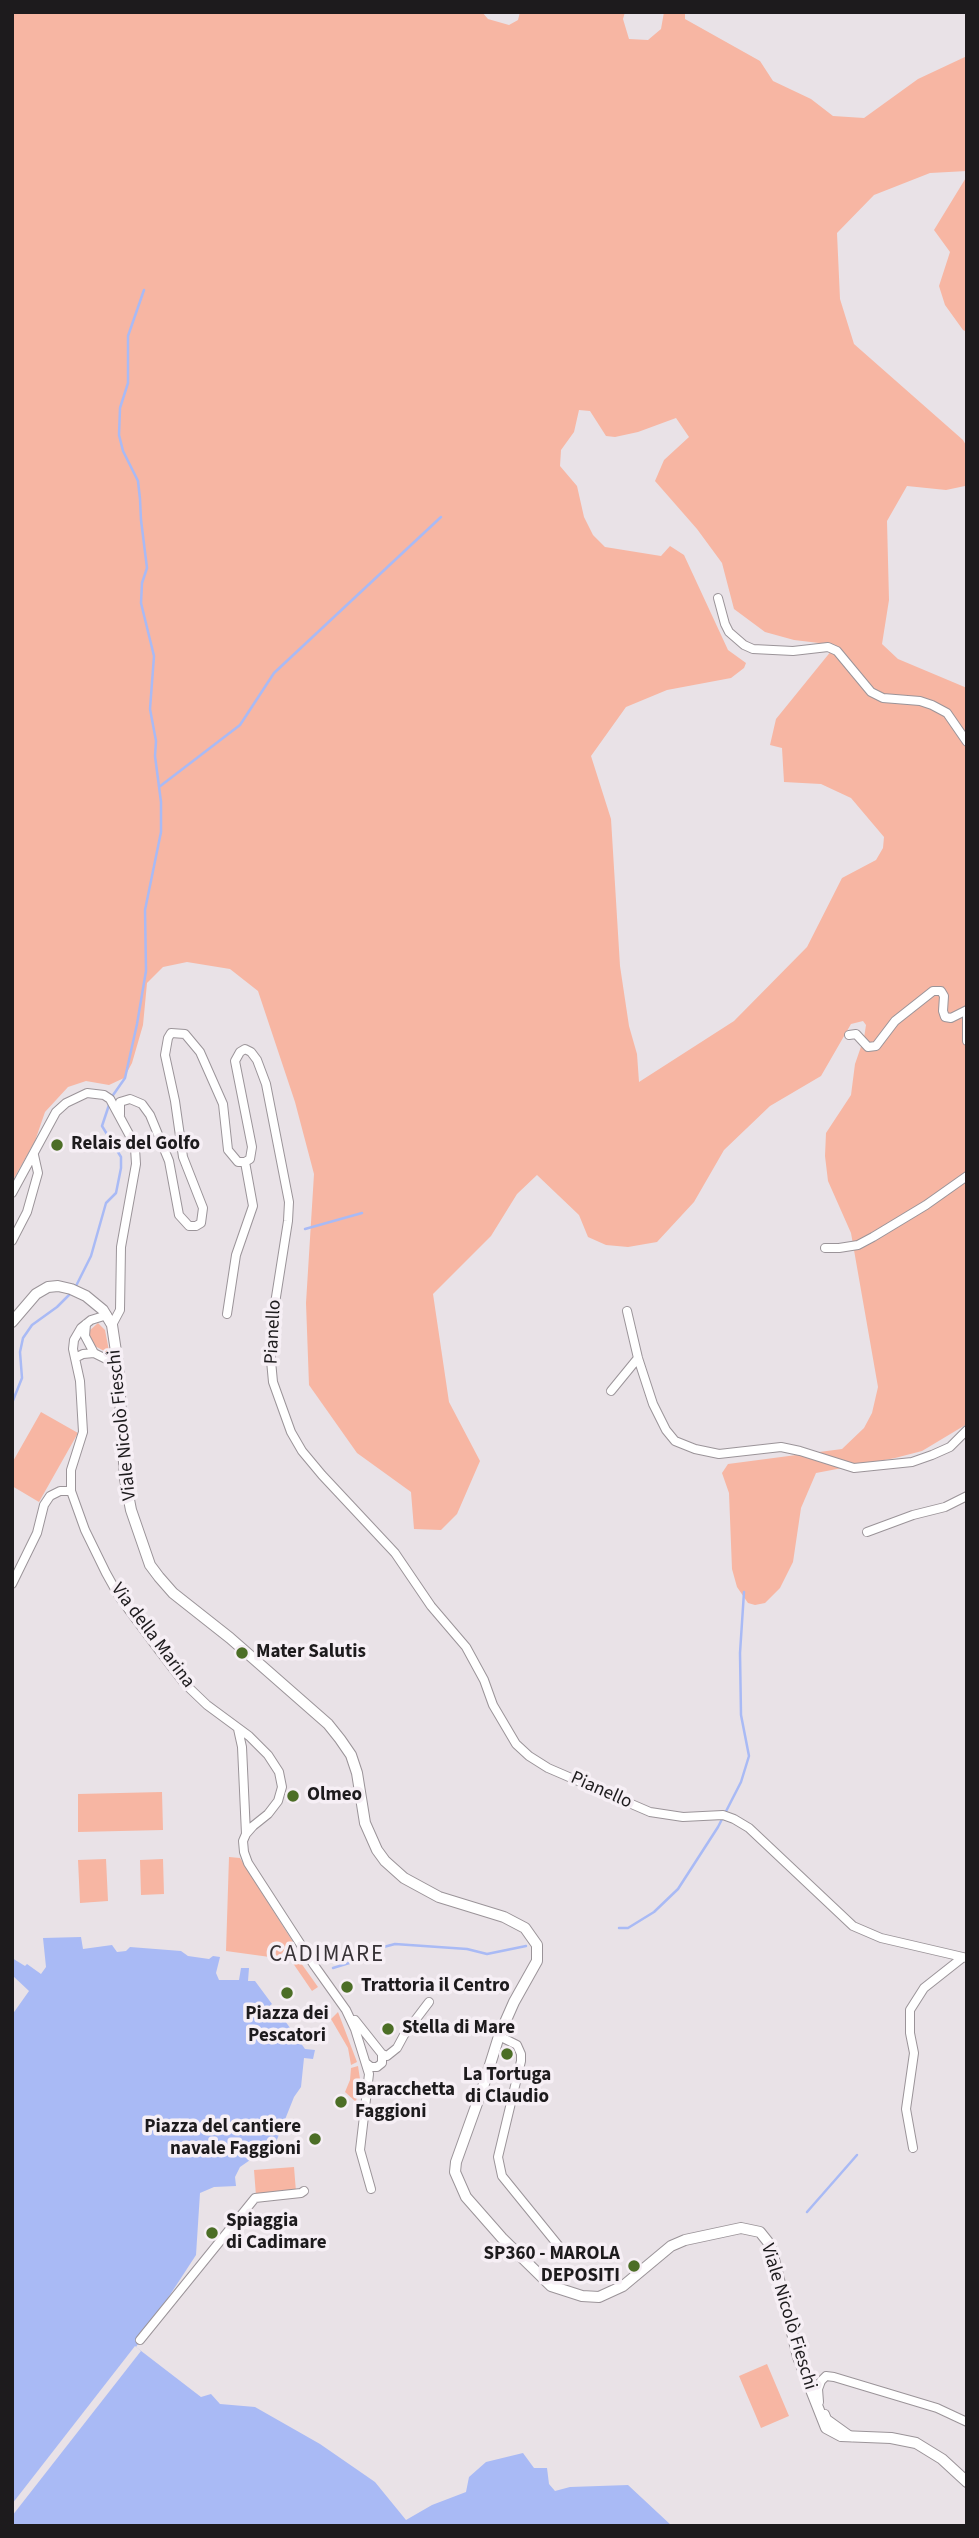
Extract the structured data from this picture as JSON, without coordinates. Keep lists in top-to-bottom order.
{
  "streets": {
    "main road": ["Viale Nicolò Fieschi"],
    "street": ["Pianello", "Via della Marina"]
  },
  "districts": ["CADIMARE"],
  "places": [
    "Relais del Golfo",
    "Mater Salutis",
    "Olmeo",
    "Trattoria il Centro",
    "Piazza dei Pescatori",
    "Stella di Mare",
    "La Tortuga di Claudio",
    "Baracchetta Faggioni",
    "Piazza del cantiere navale Faggioni",
    "Spiaggia di Cadimare",
    "SP360 - MAROLA DEPOSITI"
  ]
}
